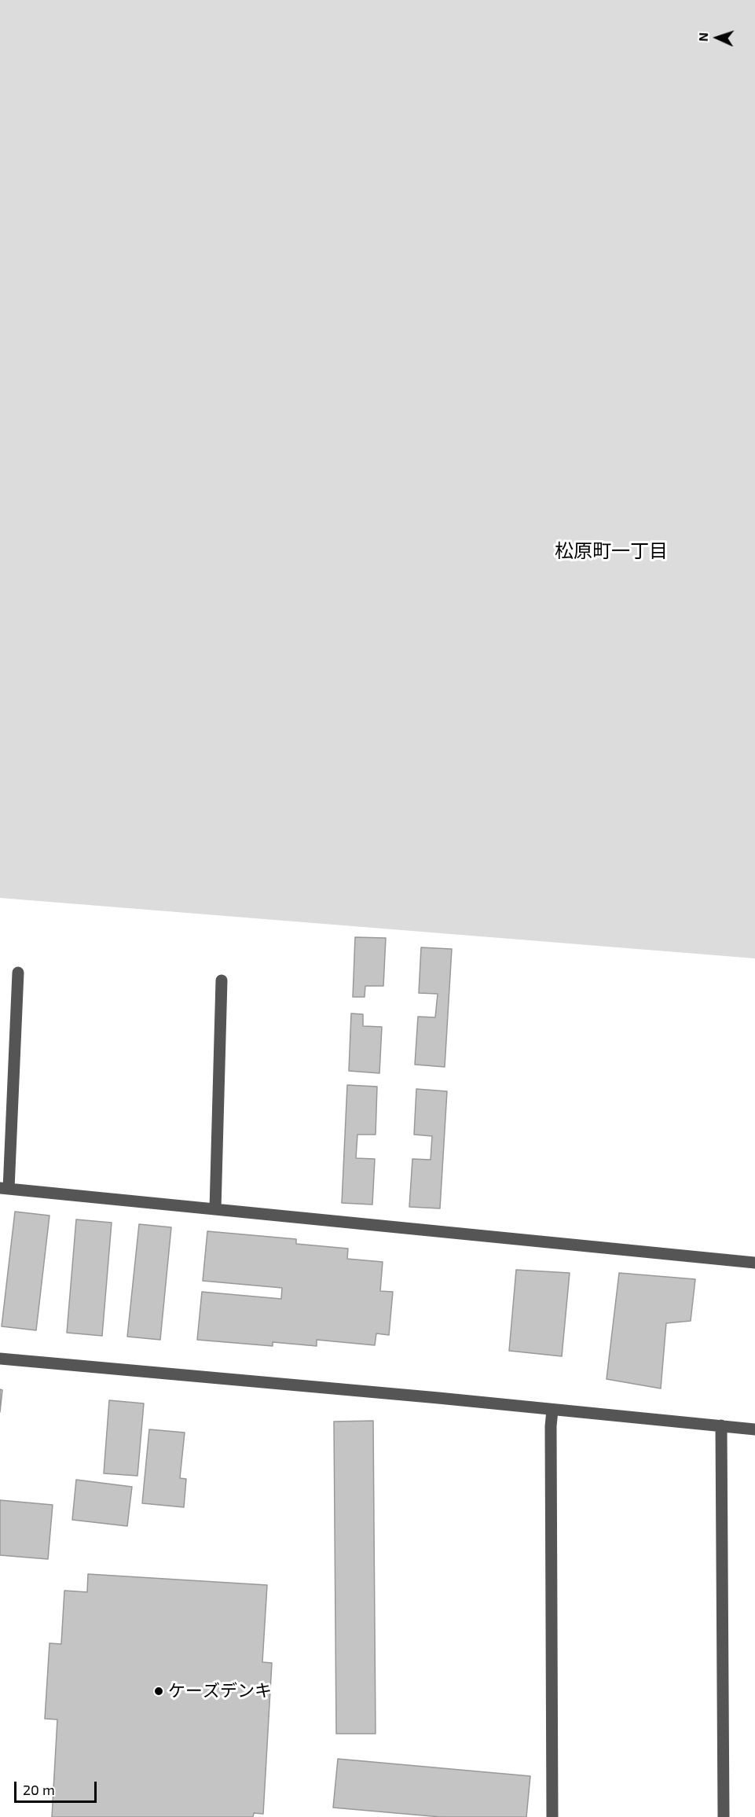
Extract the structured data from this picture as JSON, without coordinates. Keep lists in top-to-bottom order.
{
  "districts": ["松原町一丁目"],
  "places": ["ケーズデンキ"],
  "scale_bar": "20 m",
  "north": "left"
}
